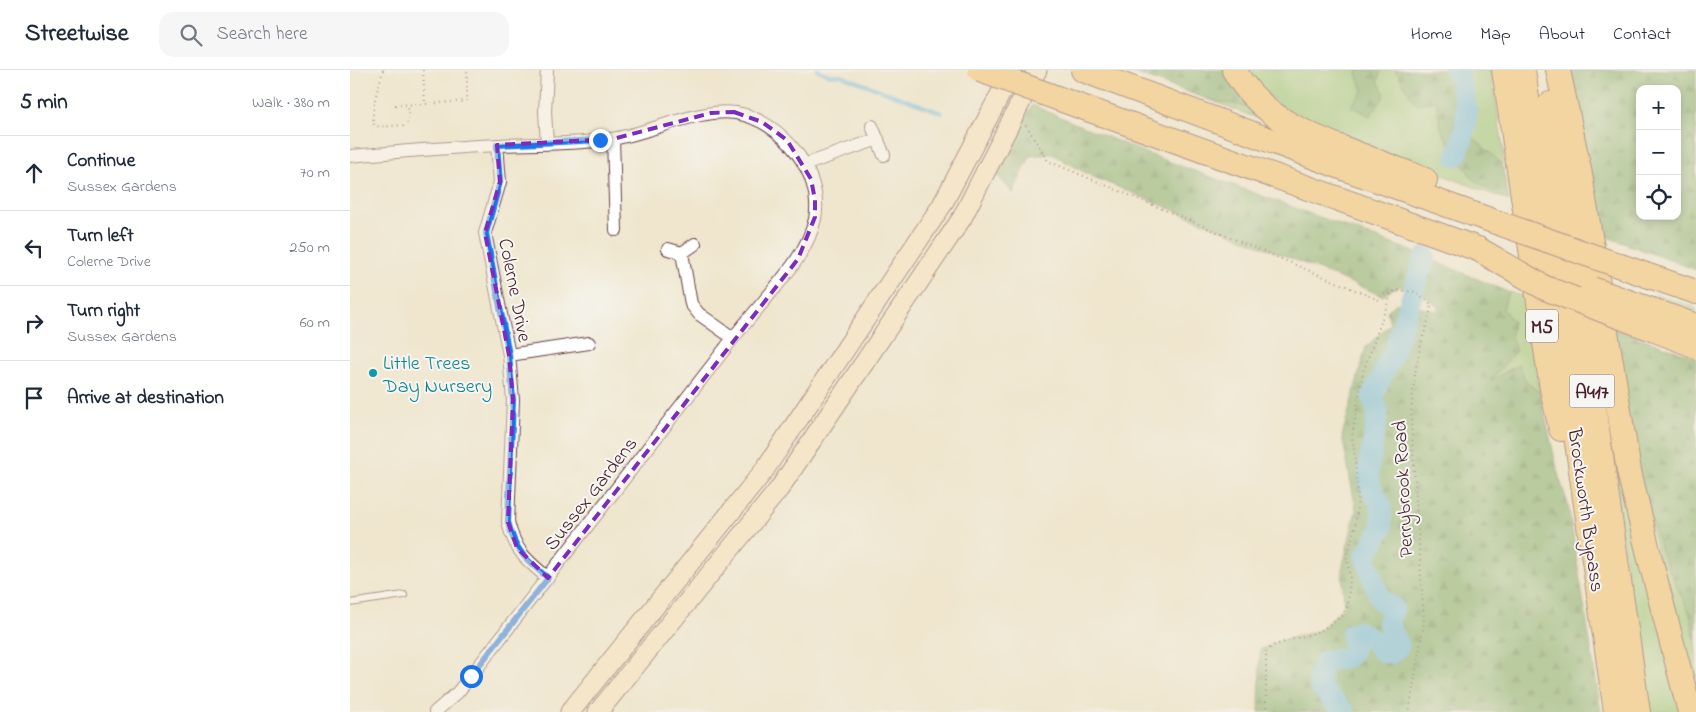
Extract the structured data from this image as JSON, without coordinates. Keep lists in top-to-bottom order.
{
  "streets": {
    "highway": ["M5", "A417", "Brockworth Bypass"],
    "street": ["Colerne Drive", "Sussex Gardens"],
    "path": ["Perrybrook Road"]
  },
  "crossings": [
    ["Colerne Drive", "Sussex Gardens"],
    ["M5", "Brockworth Bypass"]
  ],
  "places": ["Little Trees Day Nursery"],
  "page": {
    "header": "Streetwise",
    "search": "Search here",
    "nav": [
      "Home",
      "Map",
      "About",
      "Contact"
    ],
    "heading": ["5 min", "Walk · 380 m"],
    "map_buttons": ["+", "−"],
    "list": [
      ["Continue", "Sussex Gardens", "70 m"],
      ["Turn left", "Colerne Drive", "250 m"],
      ["Turn right", "Sussex Gardens", "60 m"],
      "Arrive at destination"
    ]
  }
}
